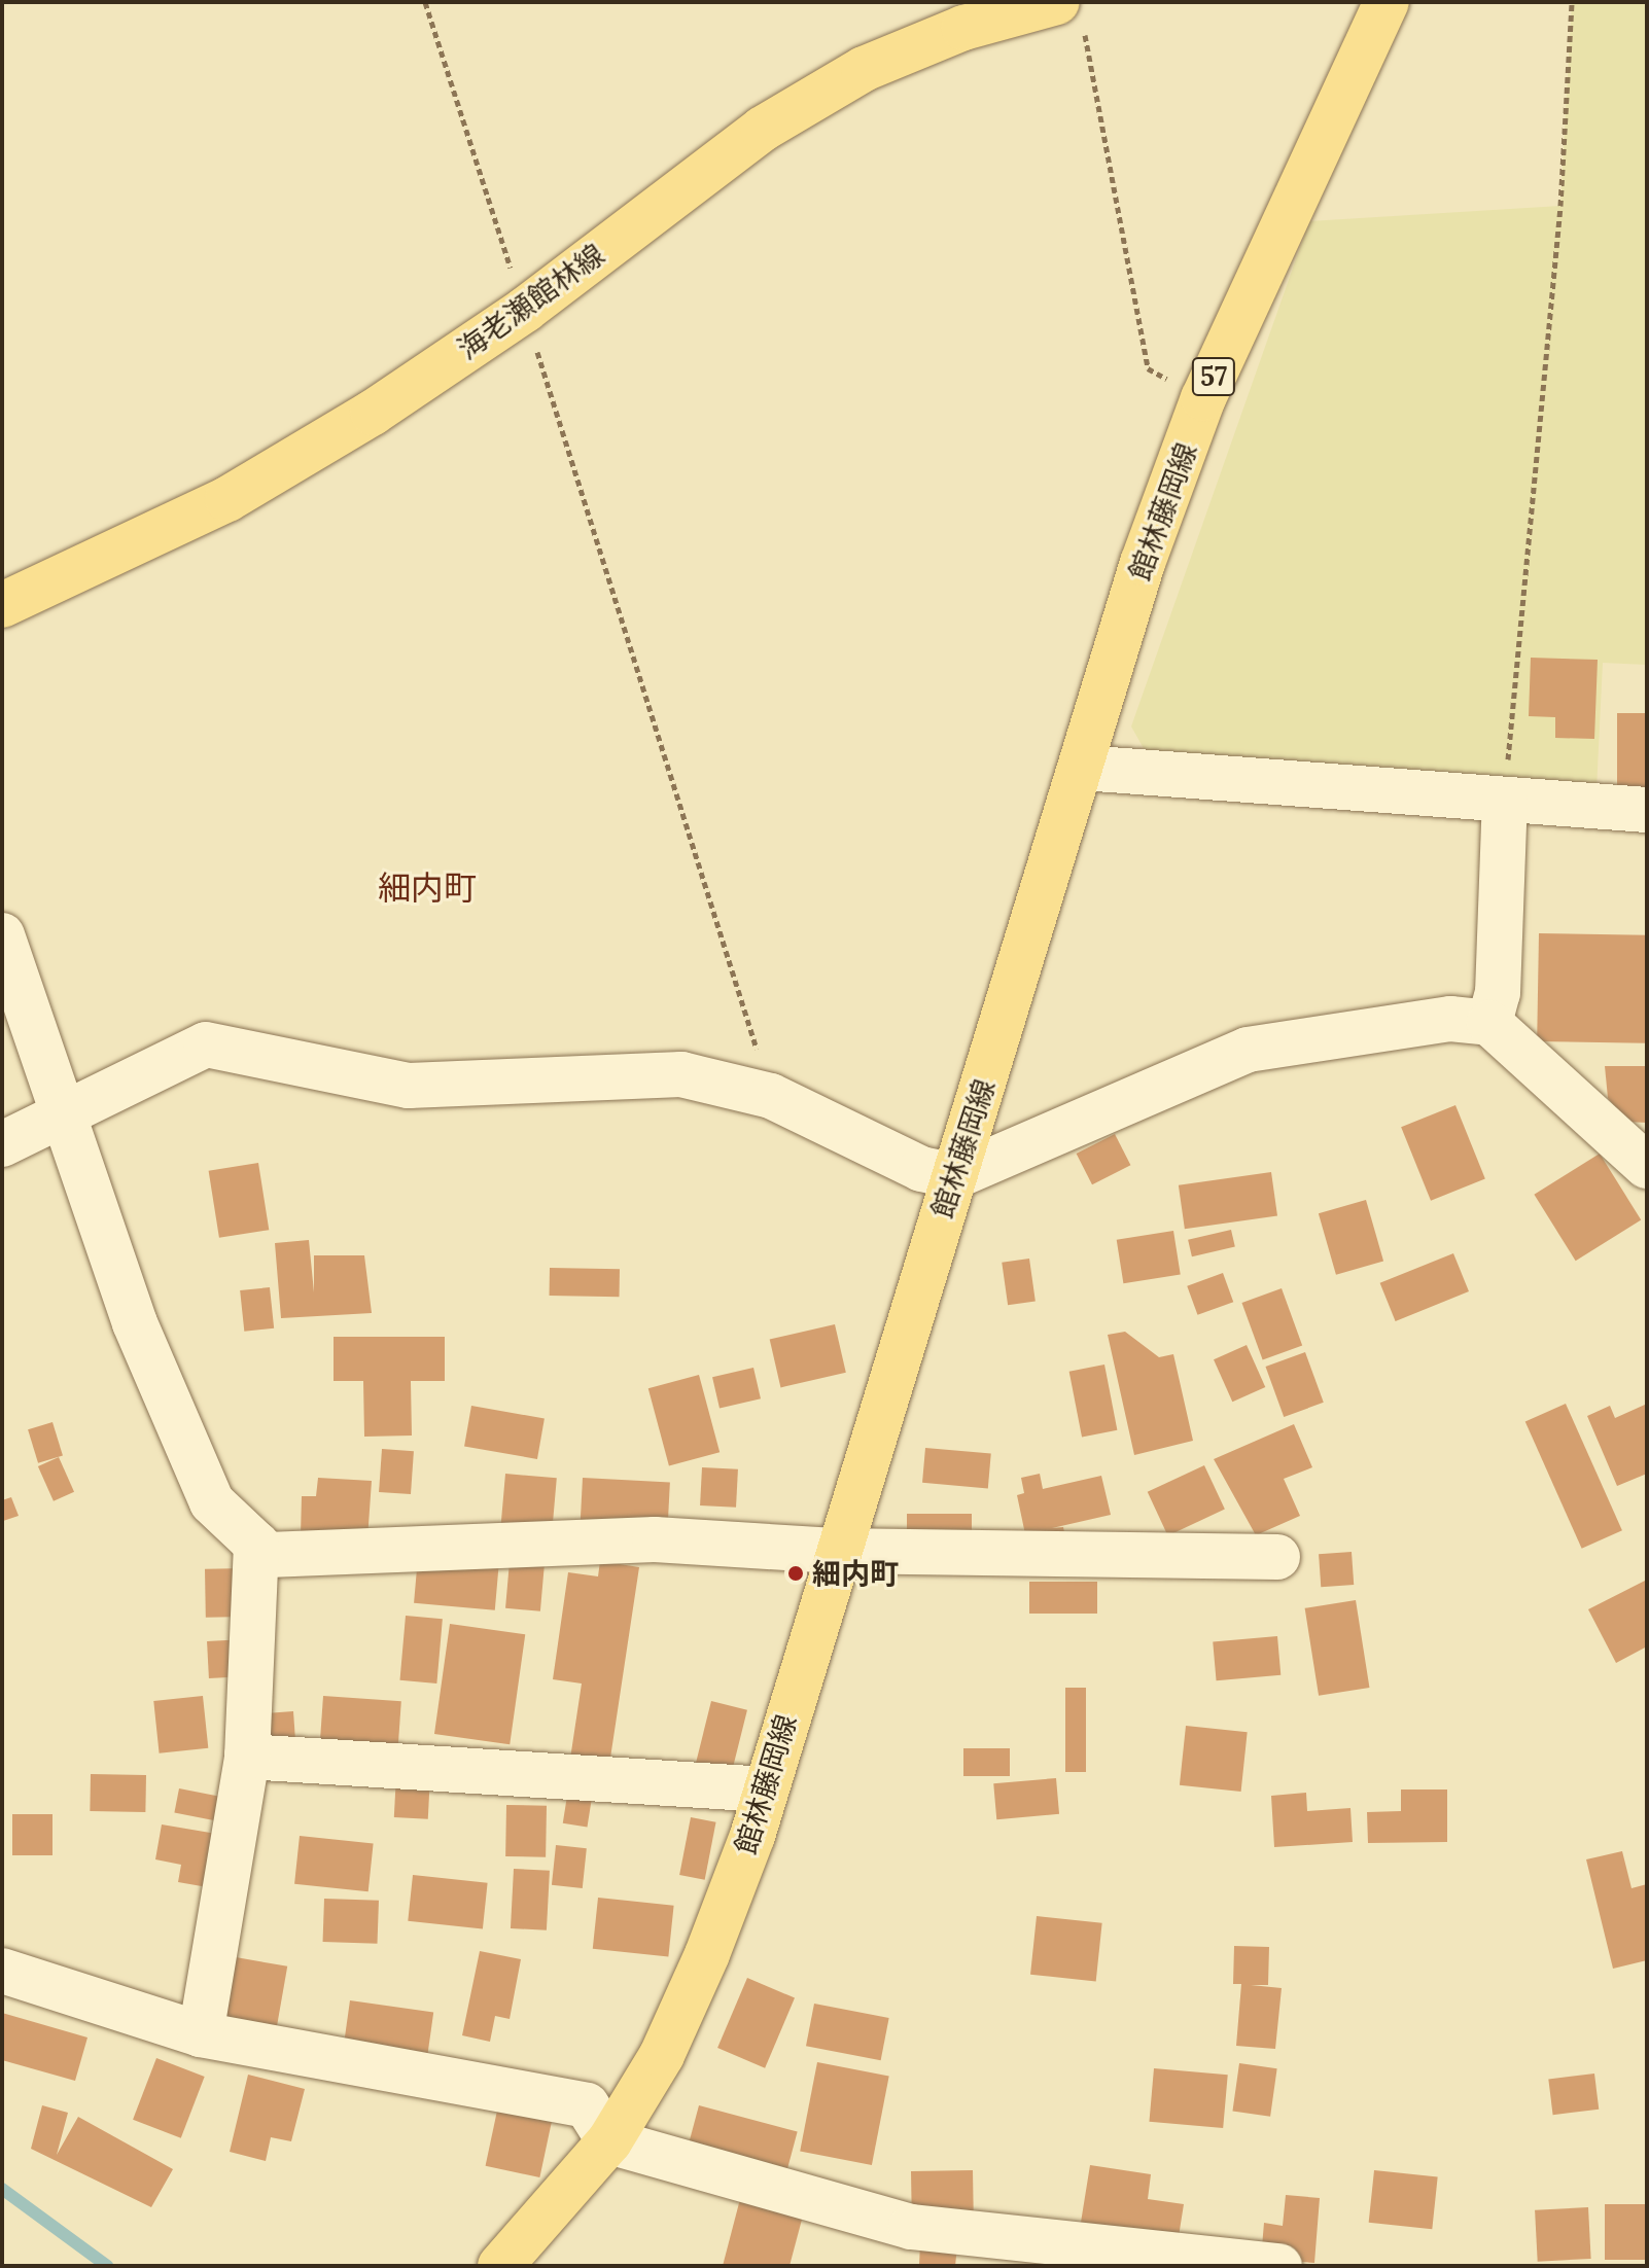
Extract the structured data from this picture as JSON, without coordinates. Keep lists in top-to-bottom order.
{
  "streets": {
    "main road": ["海老瀬館林線", "57", "館林藤岡線"]
  },
  "districts": ["細内町"],
  "places": ["細内町"]
}
